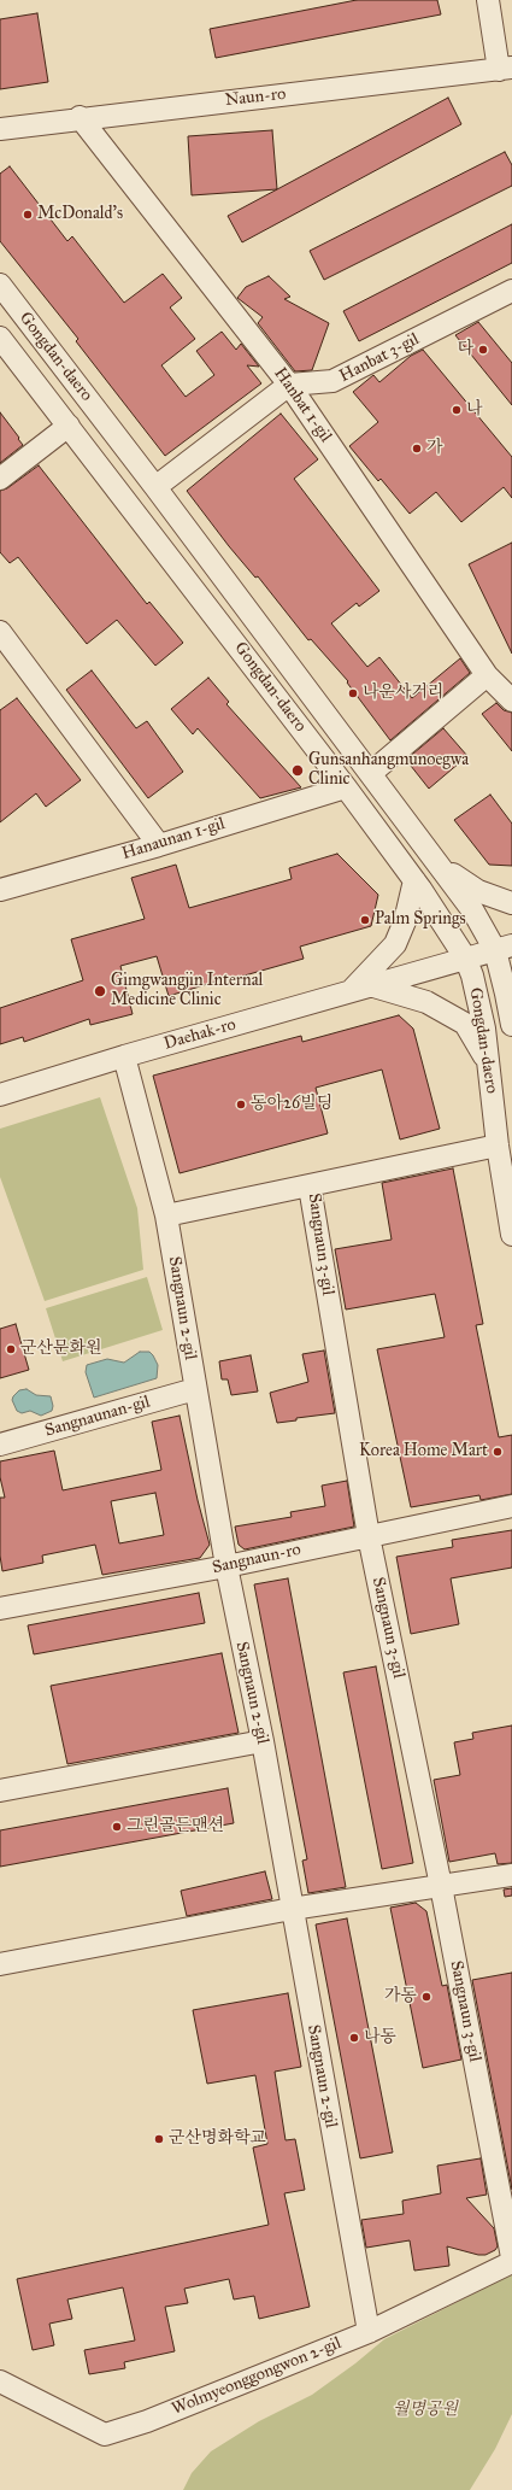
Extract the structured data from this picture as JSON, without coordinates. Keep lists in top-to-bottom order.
{
  "streets": {
    "street": [
      "Naun-ro",
      "Gongdan-daero",
      "Hanbat 3-gil",
      "Hanbat 1-gil",
      "Hanaunan 1-gil",
      "Daehak-ro",
      "Sangnaun 3-gil",
      "Sangnaun 2-gil",
      "Sangnaunan-gil",
      "Sangnaun-ro",
      "Wolmyeonggongwon 2-gil"
    ]
  },
  "crossings": [
    ["Naun-ro", "Hanbat 1-gil"],
    ["Gongdan-daero", "Hanaunan 1-gil"],
    ["Gongdan-daero", "Daehak-ro"],
    ["Gongdan-daero", "Sangnaun 3-gil"],
    ["Hanbat 3-gil", "Hanbat 1-gil"],
    ["Daehak-ro", "Sangnaun 2-gil"],
    ["Sangnaun 3-gil", "Sangnaun-ro"],
    ["Sangnaun 2-gil", "Sangnaunan-gil"],
    ["Sangnaun 2-gil", "Sangnaun-ro"],
    ["Sangnaun 2-gil", "Wolmyeonggongwon 2-gil"]
  ],
  "parks": ["월명공원"],
  "places": [
    "McDonald's",
    "다",
    "나",
    "가",
    "나운사거리",
    "Gunsanhangmunoegwa Clinic",
    "Palm Springs",
    "Gimgwangjin Internal Medicine Clinic",
    "동아26빌딩",
    "군산문화원",
    "Korea Home Mart",
    "그린골든맨션",
    "가동",
    "나동",
    "군산명화학교"
  ]
}
